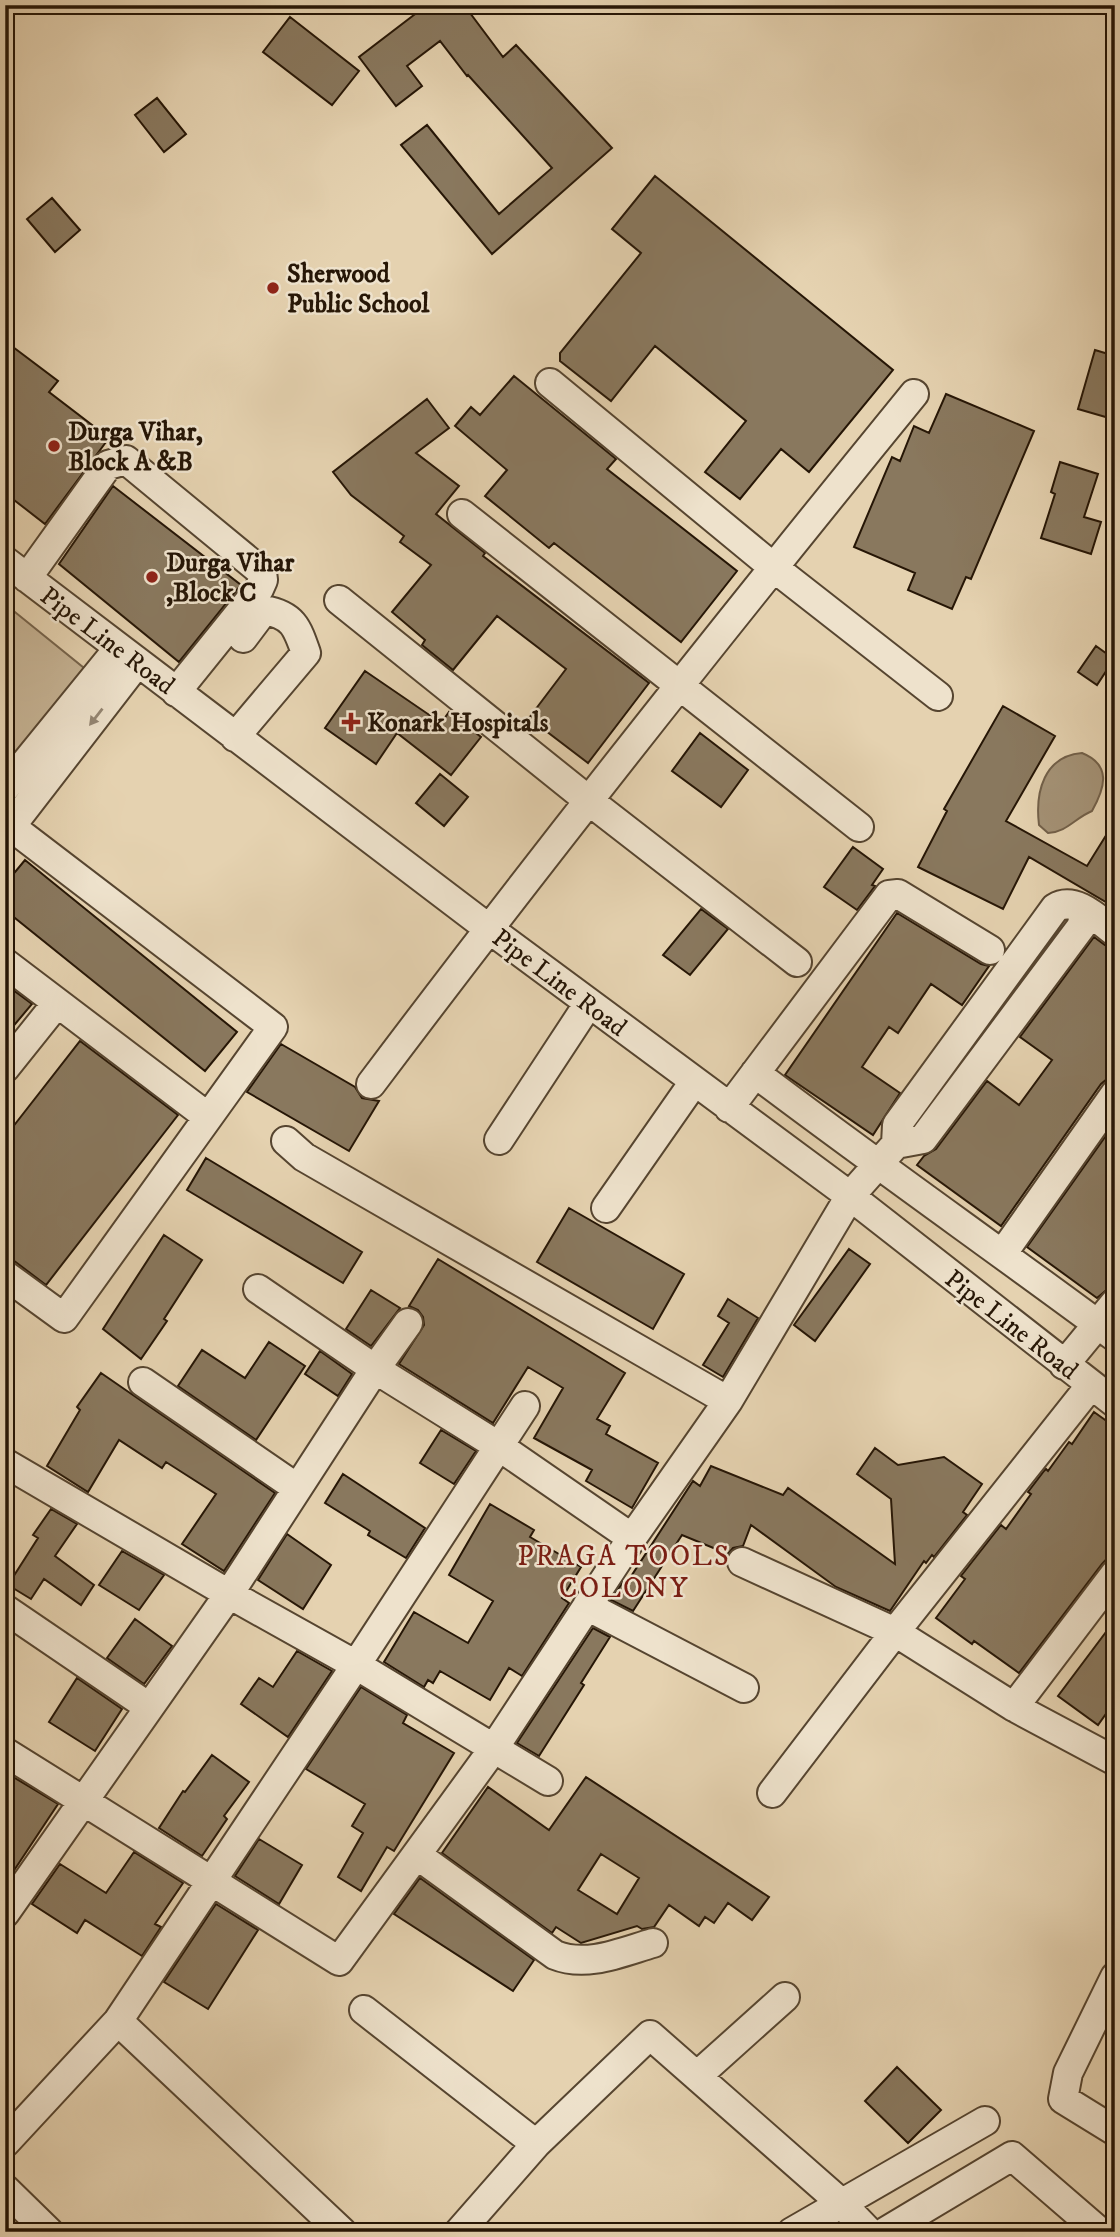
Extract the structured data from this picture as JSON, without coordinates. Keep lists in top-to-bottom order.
{
  "streets": {
    "street": ["Pipe Line Road"]
  },
  "districts": ["PRAGA TOOLS COLONY"],
  "places": {
    "other": ["Sherwood Public School", "Durga Vihar, Block A &B", "Durga Vihar ,Block C"],
    "health": ["Konark Hospitals"]
  }
}
